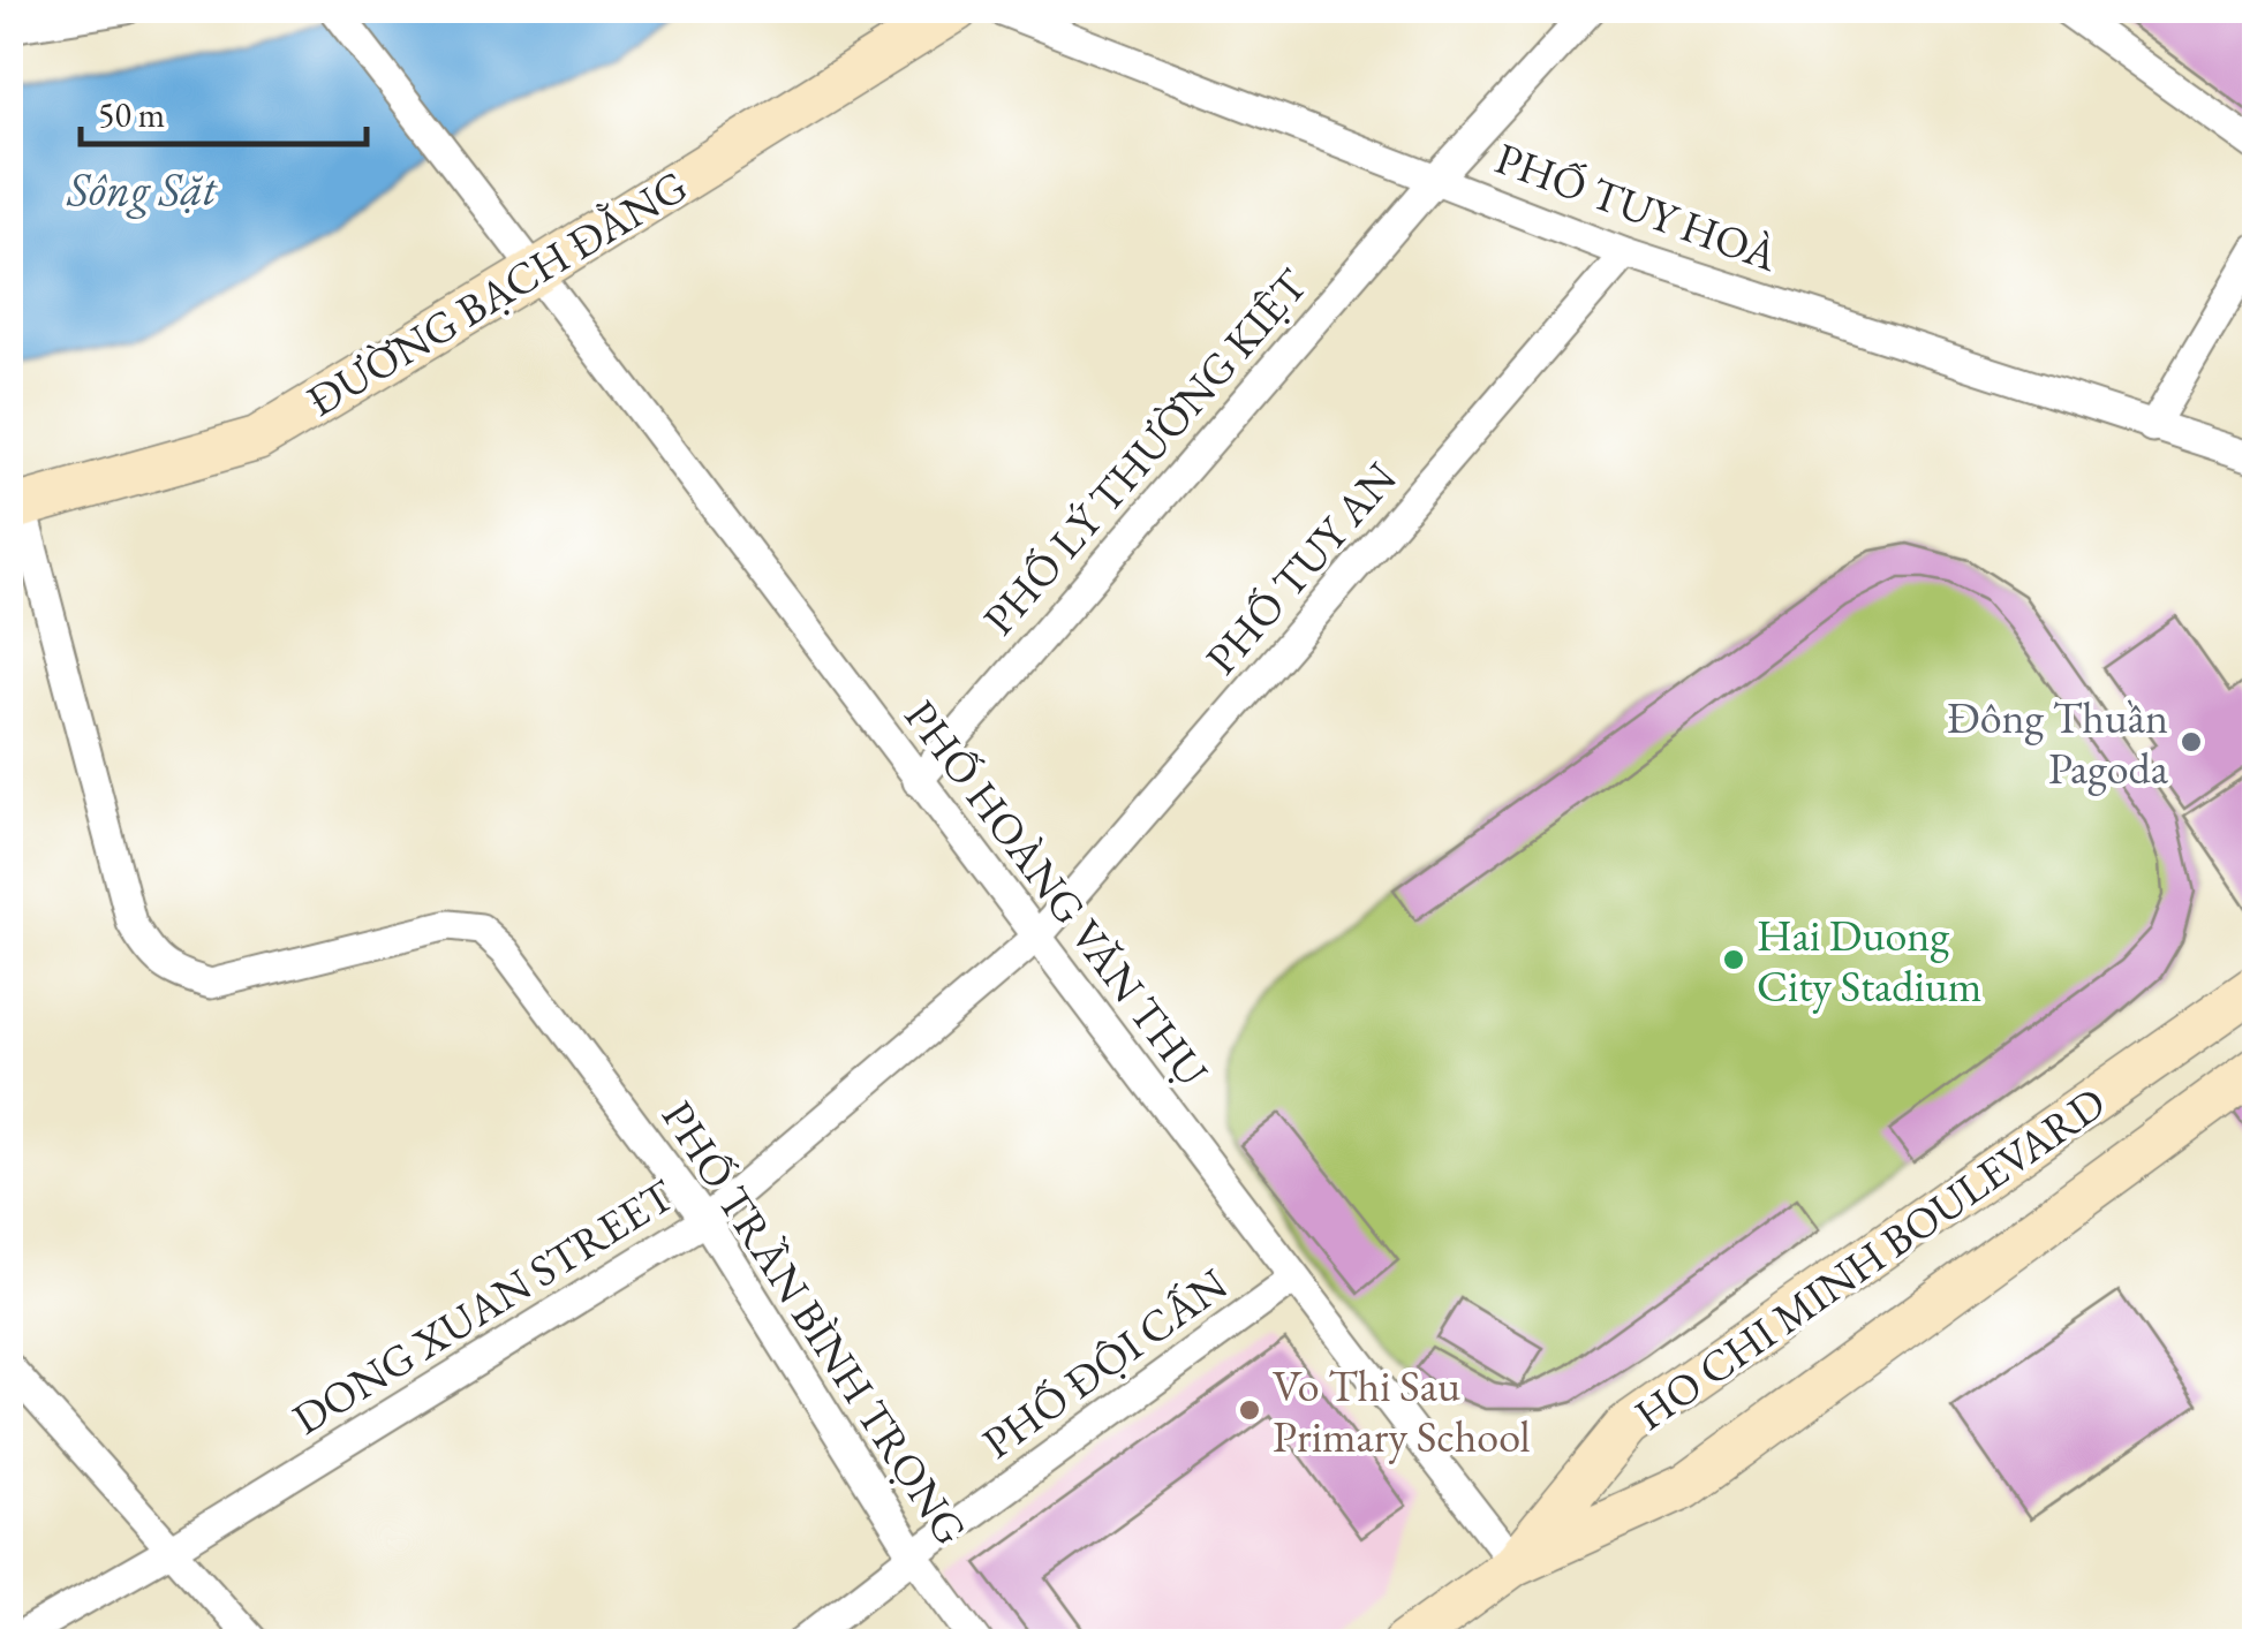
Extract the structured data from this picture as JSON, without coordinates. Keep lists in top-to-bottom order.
{
  "streets": {
    "street": [
      "PHỐ TUY HOÀ",
      "ĐƯỜNG BẠCH ĐẰNG",
      "PHỐ LÝ THƯỜNG KIỆT",
      "PHỐ TUY AN",
      "PHỐ HOÀNG VĂN THỤ",
      "HO CHI MINH BOULEVARD",
      "DONG XUAN STREET",
      "PHỐ TRẦN BÌNH TRỌNG",
      "PHỐ ĐỘI CẤN"
    ]
  },
  "crossings": [
    ["PHỐ TUY HOÀ", "PHỐ LÝ THƯỜNG KIỆT"],
    ["PHỐ TUY HOÀ", "PHỐ TUY AN"],
    ["ĐƯỜNG BẠCH ĐẰNG", "PHỐ HOÀNG VĂN THỤ"],
    ["ĐƯỜNG BẠCH ĐẰNG", "PHỐ TRẦN BÌNH TRỌNG"],
    ["PHỐ LÝ THƯỜNG KIỆT", "PHỐ HOÀNG VĂN THỤ"],
    ["PHỐ TUY AN", "PHỐ HOÀNG VĂN THỤ"],
    ["PHỐ TUY AN", "DONG XUAN STREET"],
    ["PHỐ HOÀNG VĂN THỤ", "HO CHI MINH BOULEVARD"],
    ["PHỐ HOÀNG VĂN THỤ", "DONG XUAN STREET"],
    ["PHỐ HOÀNG VĂN THỤ", "PHỐ ĐỘI CẤN"],
    ["DONG XUAN STREET", "PHỐ TRẦN BÌNH TRỌNG"],
    ["PHỐ TRẦN BÌNH TRỌNG", "PHỐ ĐỘI CẤN"]
  ],
  "water": ["Sông Sặt"],
  "places": ["Đông Thuần Pagoda", "Hai Duong City Stadium", "Vo Thi Sau Primary School"],
  "scale_bar": "50 m"
}
